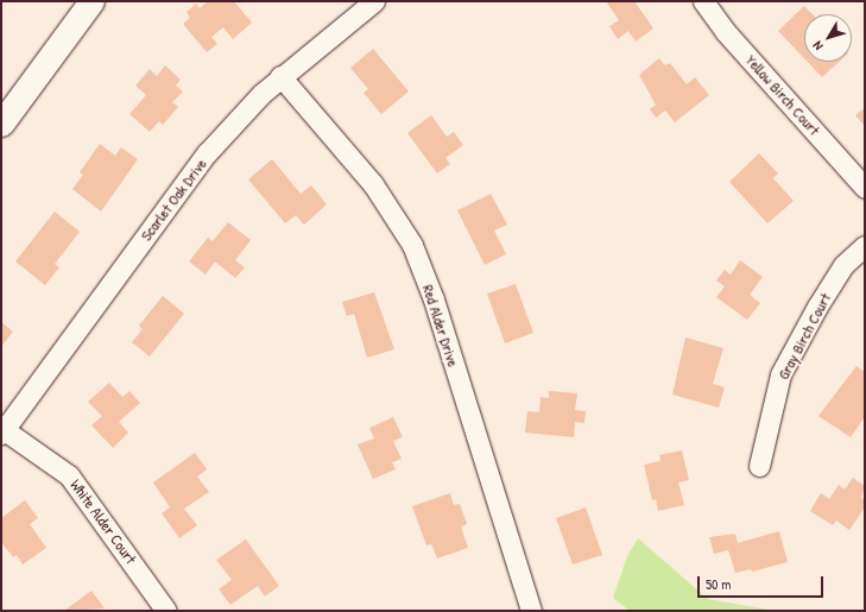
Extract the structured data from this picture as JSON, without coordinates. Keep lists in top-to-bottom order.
{
  "streets": {
    "street": [
      "Yellow Birch Court",
      "Scarlet Oak Drive",
      "Red Alder Drive",
      "Gray Birch Court",
      "White Alder Court"
    ]
  },
  "crossings": [
    ["Scarlet Oak Drive", "Red Alder Drive"],
    ["Scarlet Oak Drive", "White Alder Court"]
  ],
  "scale_bar": "50 m",
  "north": "bottom left"
}
